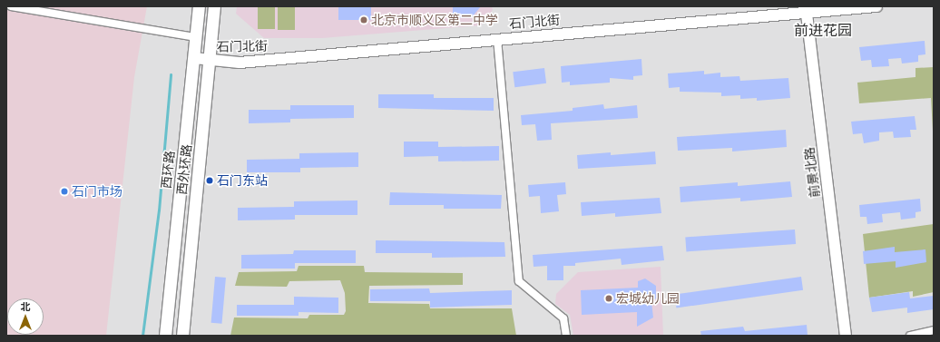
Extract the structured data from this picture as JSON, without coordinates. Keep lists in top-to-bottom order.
{
  "streets": {
    "main road": ["西环路", "西外环路"],
    "street": ["石门北街", "前景北路"]
  },
  "crossings": [
    ["石门北街", "西环路"],
    ["石门北街", "西外环路"],
    ["石门北街", "前景北路"]
  ],
  "districts": ["前进花园"],
  "places": [
    "北京市顺义区第二中学",
    "石门东站",
    "石门市场",
    "宏城幼儿园"
  ],
  "north": "top"
}
